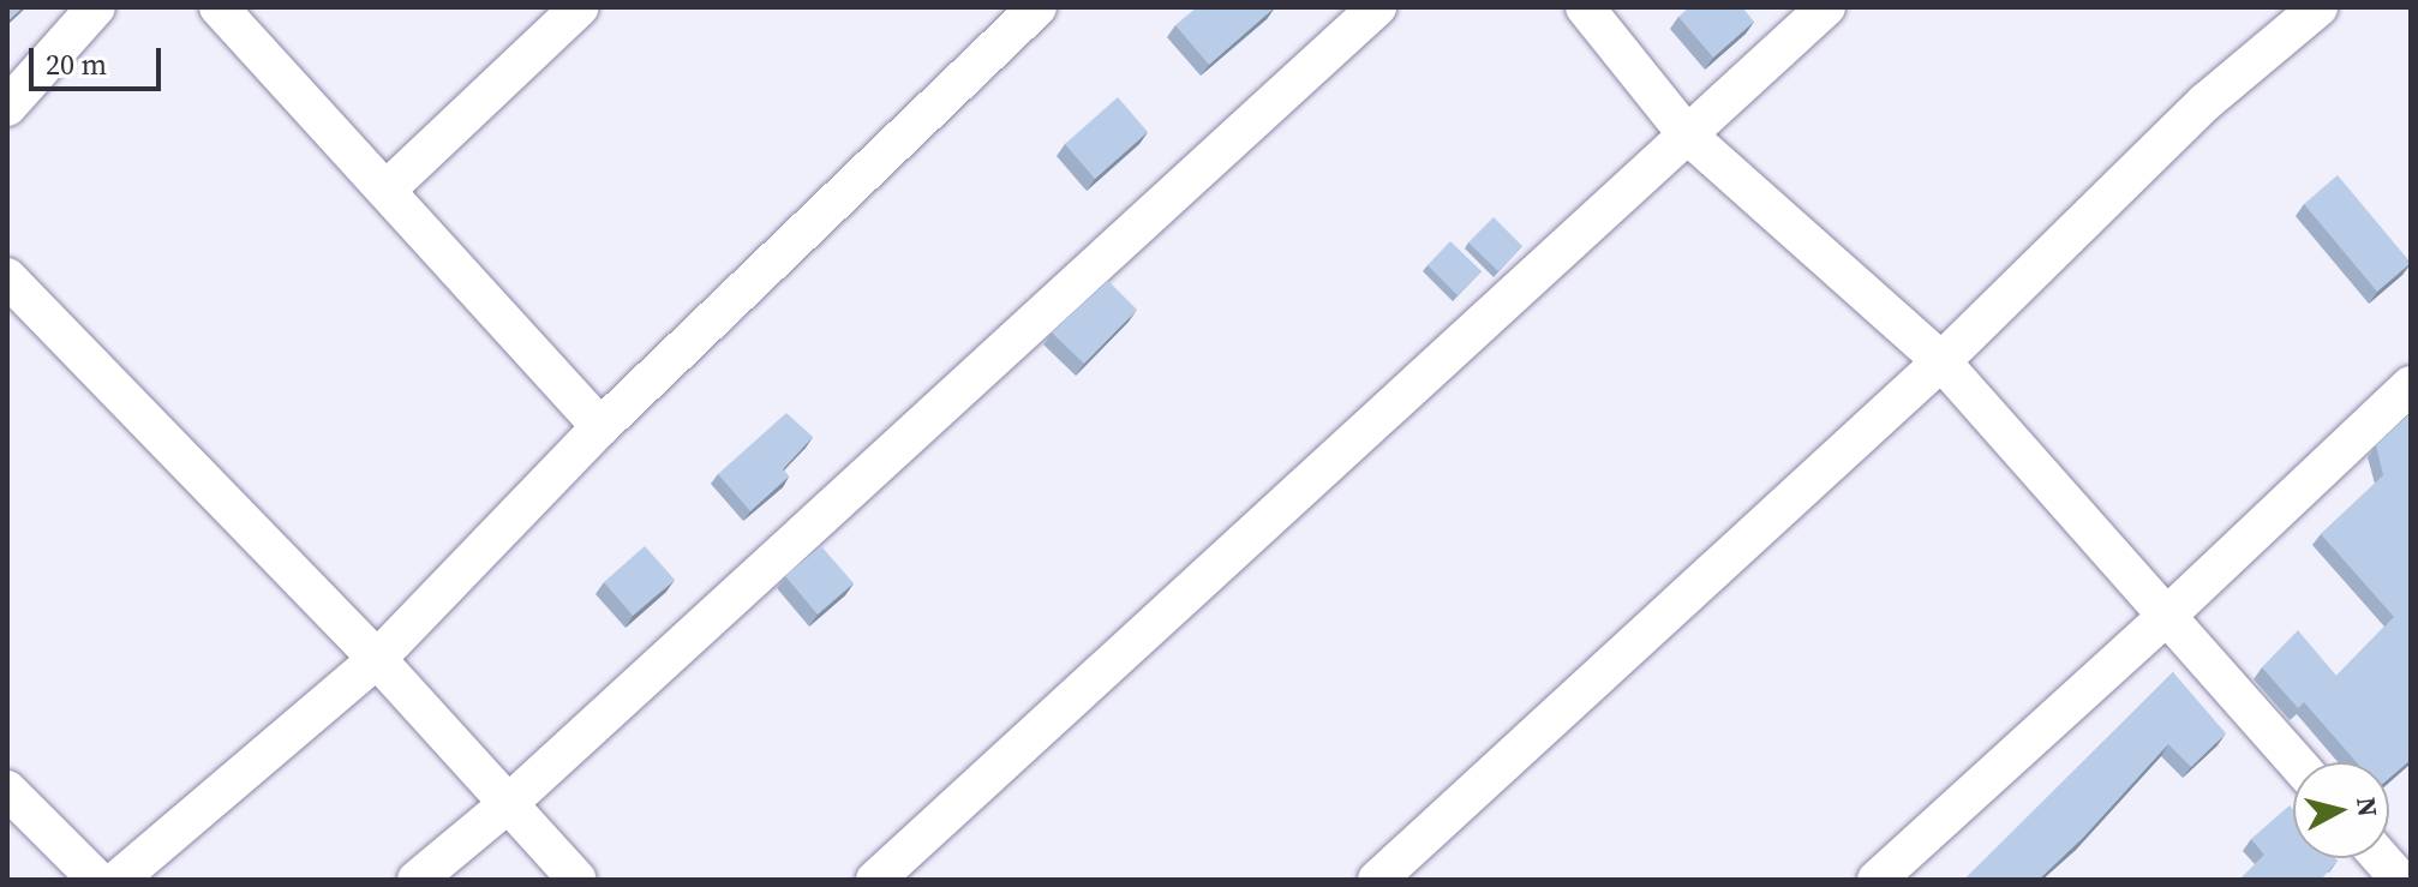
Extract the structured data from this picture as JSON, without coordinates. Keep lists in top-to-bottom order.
{
  "scale_bar": "20 m",
  "north": "right"
}
